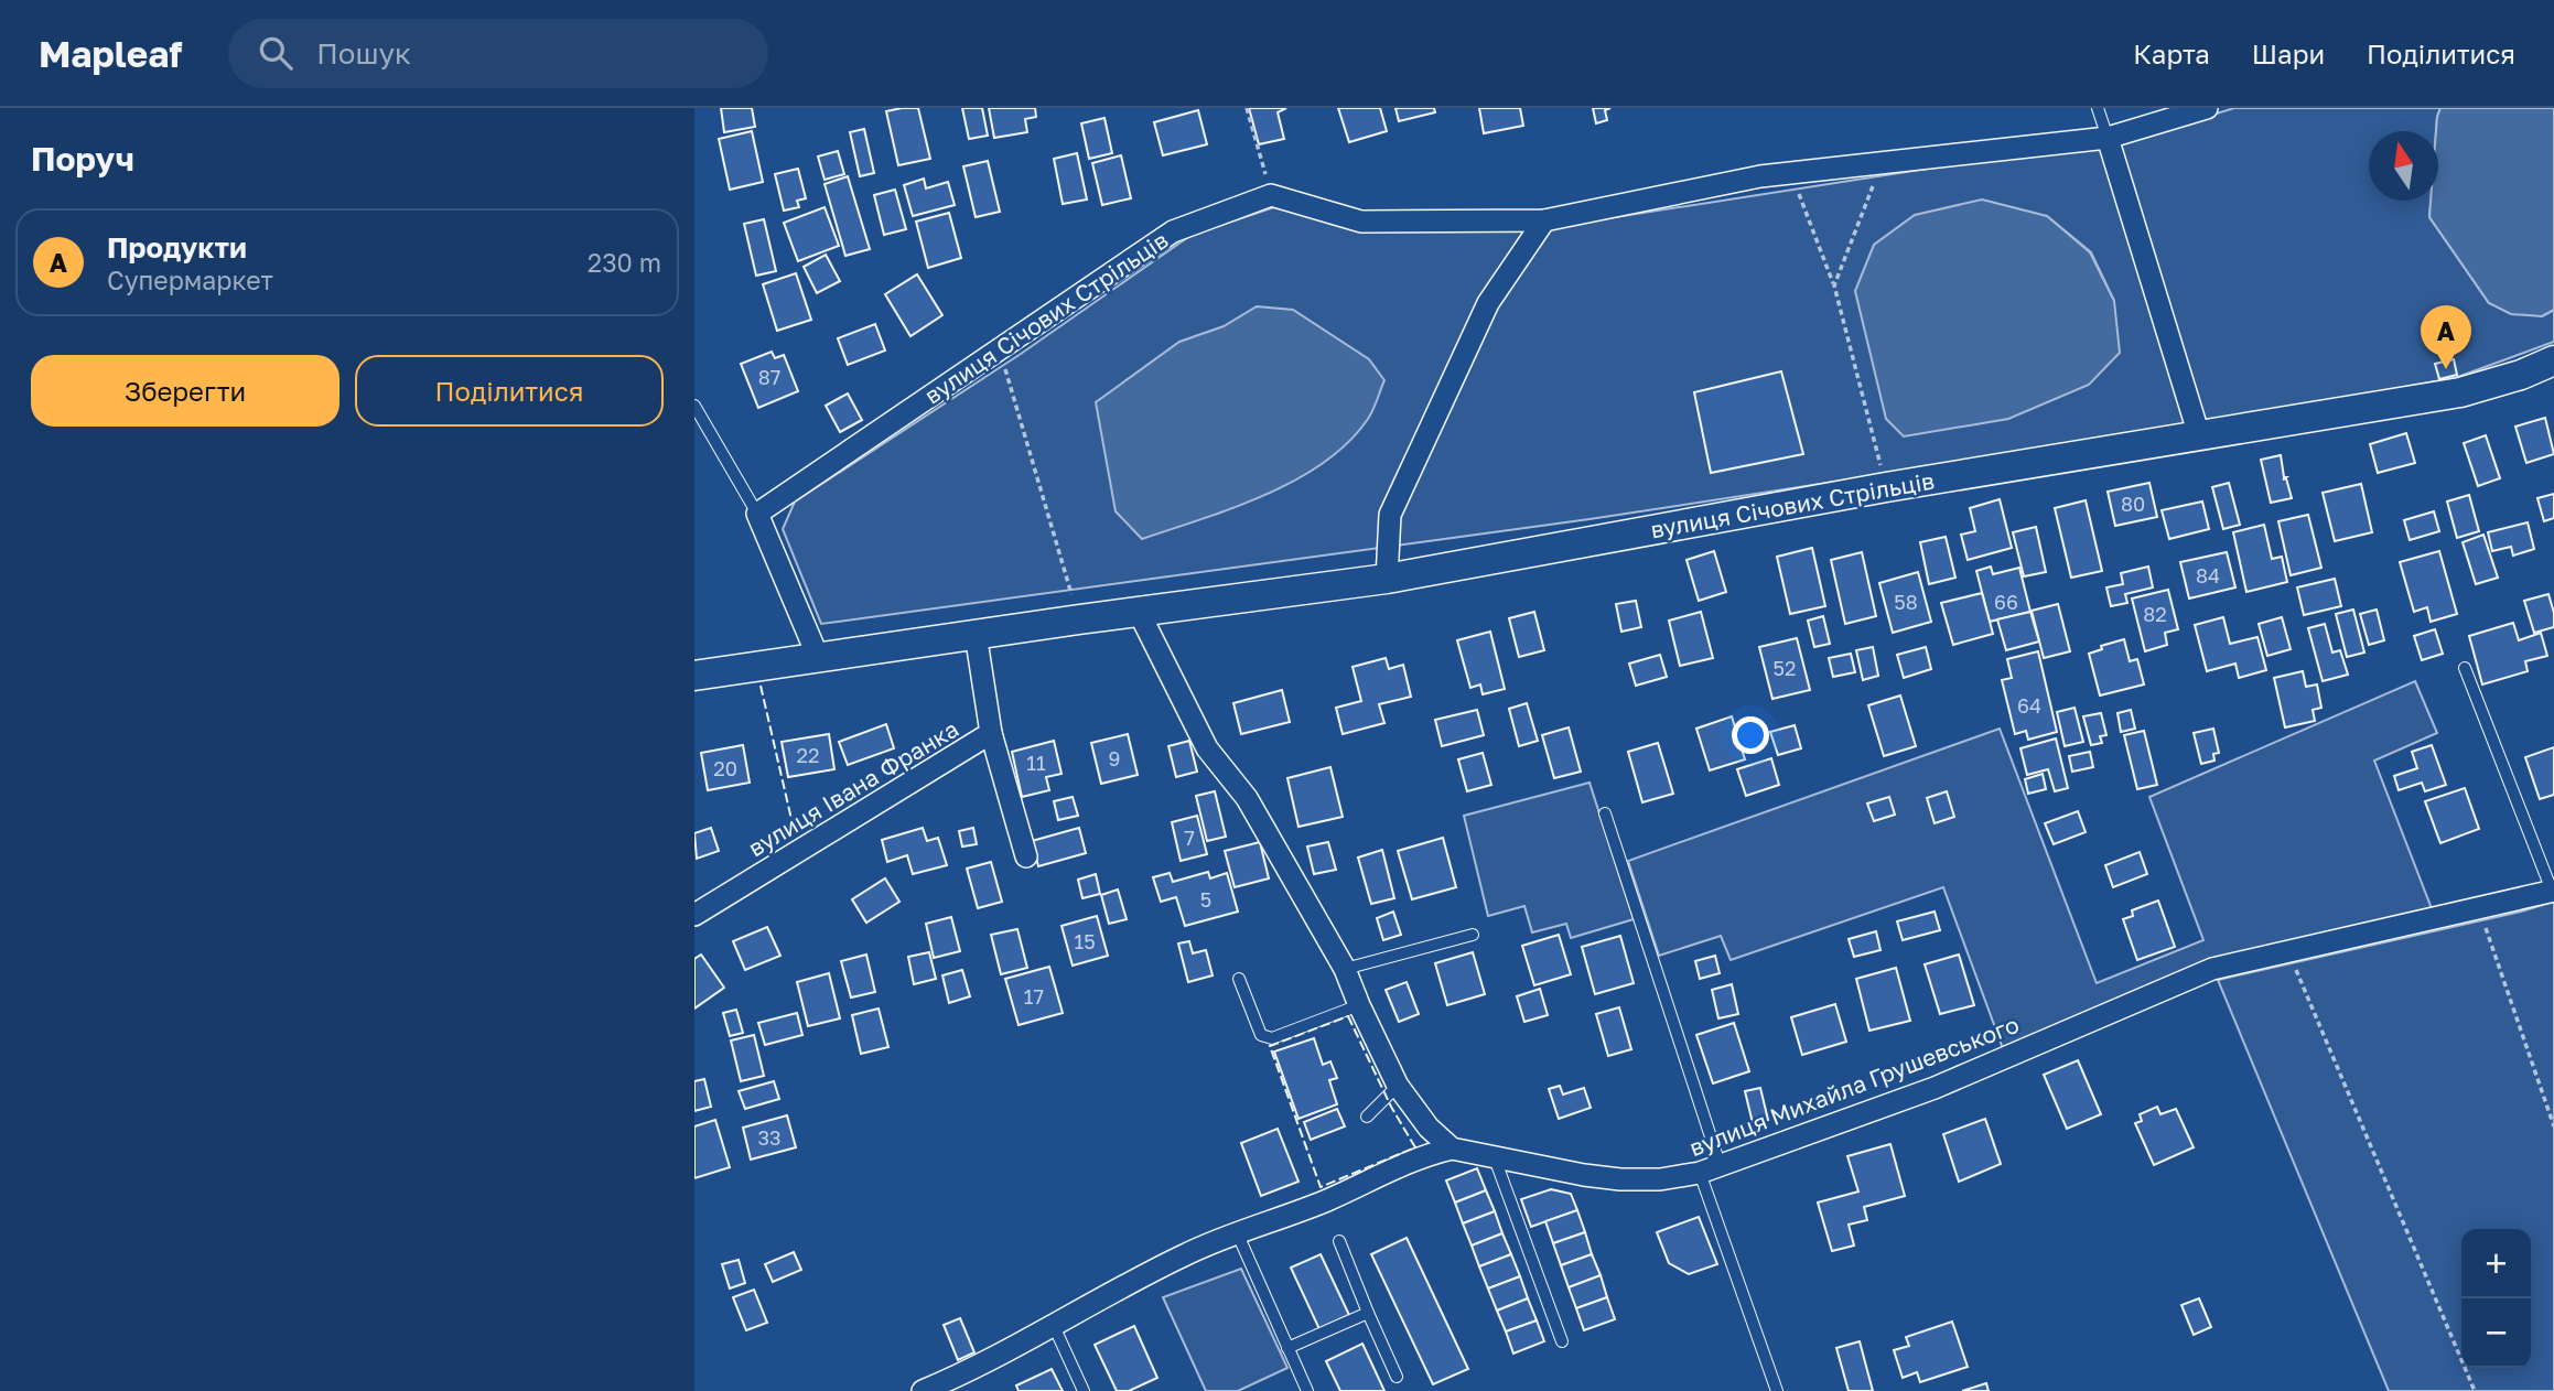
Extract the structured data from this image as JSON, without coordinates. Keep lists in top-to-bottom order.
{
  "streets": {
    "street": ["вулиця Січових Стрільців", "вулиця Івана Франка", "вулиця Михайла Грушевського"]
  },
  "crossings": [
    ["вулиця Січових Стрільців", "вулиця Івана Франка"]
  ],
  "house_numbers": [
    "87",
    "80",
    "84",
    "58",
    "66",
    "82",
    "52",
    "64",
    "22",
    "9",
    "11",
    "20",
    "7",
    "5",
    "15",
    "17",
    "33"
  ],
  "north": "top",
  "page": {
    "header": "Mapleaf",
    "search": "Пошук",
    "nav": ["Карта", "Шари", "Поділитися"],
    "heading": "Поруч",
    "list": [
      {
        "mark": "A",
        "name": "Продукти",
        "note": "Супермаркет",
        "value": "230 m"
      }
    ],
    "pins": "A",
    "buttons": ["Зберегти", "Поділитися"],
    "map_buttons": ["+", "−"]
  }
}
